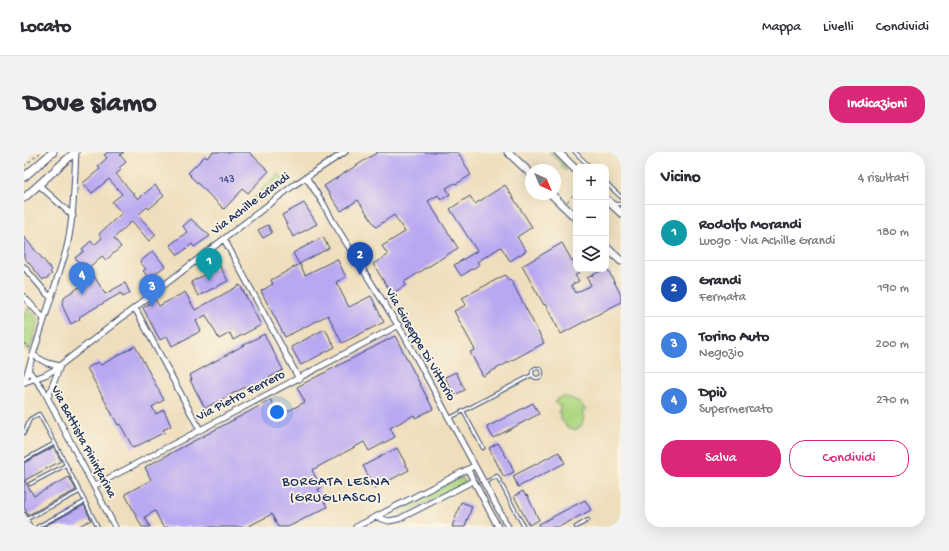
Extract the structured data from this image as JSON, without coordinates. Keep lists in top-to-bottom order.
{
  "streets": {
    "street": [
      "Via Achille Grandi",
      "Via Giuseppe Di Vittorio",
      "Via Pietro Ferrero",
      "Via Battista Pininfarina"
    ]
  },
  "crossings": [
    ["Via Achille Grandi", "Via Giuseppe Di Vittorio"],
    ["Via Achille Grandi", "Via Battista Pininfarina"],
    ["Via Giuseppe Di Vittorio", "Via Pietro Ferrero"],
    ["Via Pietro Ferrero", "Via Battista Pininfarina"]
  ],
  "districts": ["BORGATA LESNA (GRUGLIASCO)"],
  "house_numbers": ["143"],
  "north": "bottom right",
  "page": {
    "header": "Locato",
    "nav": ["Mappa", "Livelli", "Condividi"],
    "buttons": [
      "Indicazioni",
      ["Salva", "Condividi"]
    ],
    "title": "Dove siamo",
    "heading": ["Vicino", "4 risultati"],
    "map_buttons": ["+", "−"],
    "list": [
      {
        "mark": "1",
        "name": "Rodolfo Morandi",
        "note": "Luogo · Via Achille Grandi",
        "value": "180 m"
      },
      {
        "mark": "2",
        "name": "Grandi",
        "note": "Fermata",
        "value": "190 m"
      },
      {
        "mark": "3",
        "name": "Torino Auto",
        "note": "Negozio",
        "value": "200 m"
      },
      {
        "mark": "4",
        "name": "Dpiù",
        "note": "Supermercato",
        "value": "270 m"
      }
    ],
    "pins": [
      "2",
      "1",
      "4",
      "3"
    ]
  }
}
